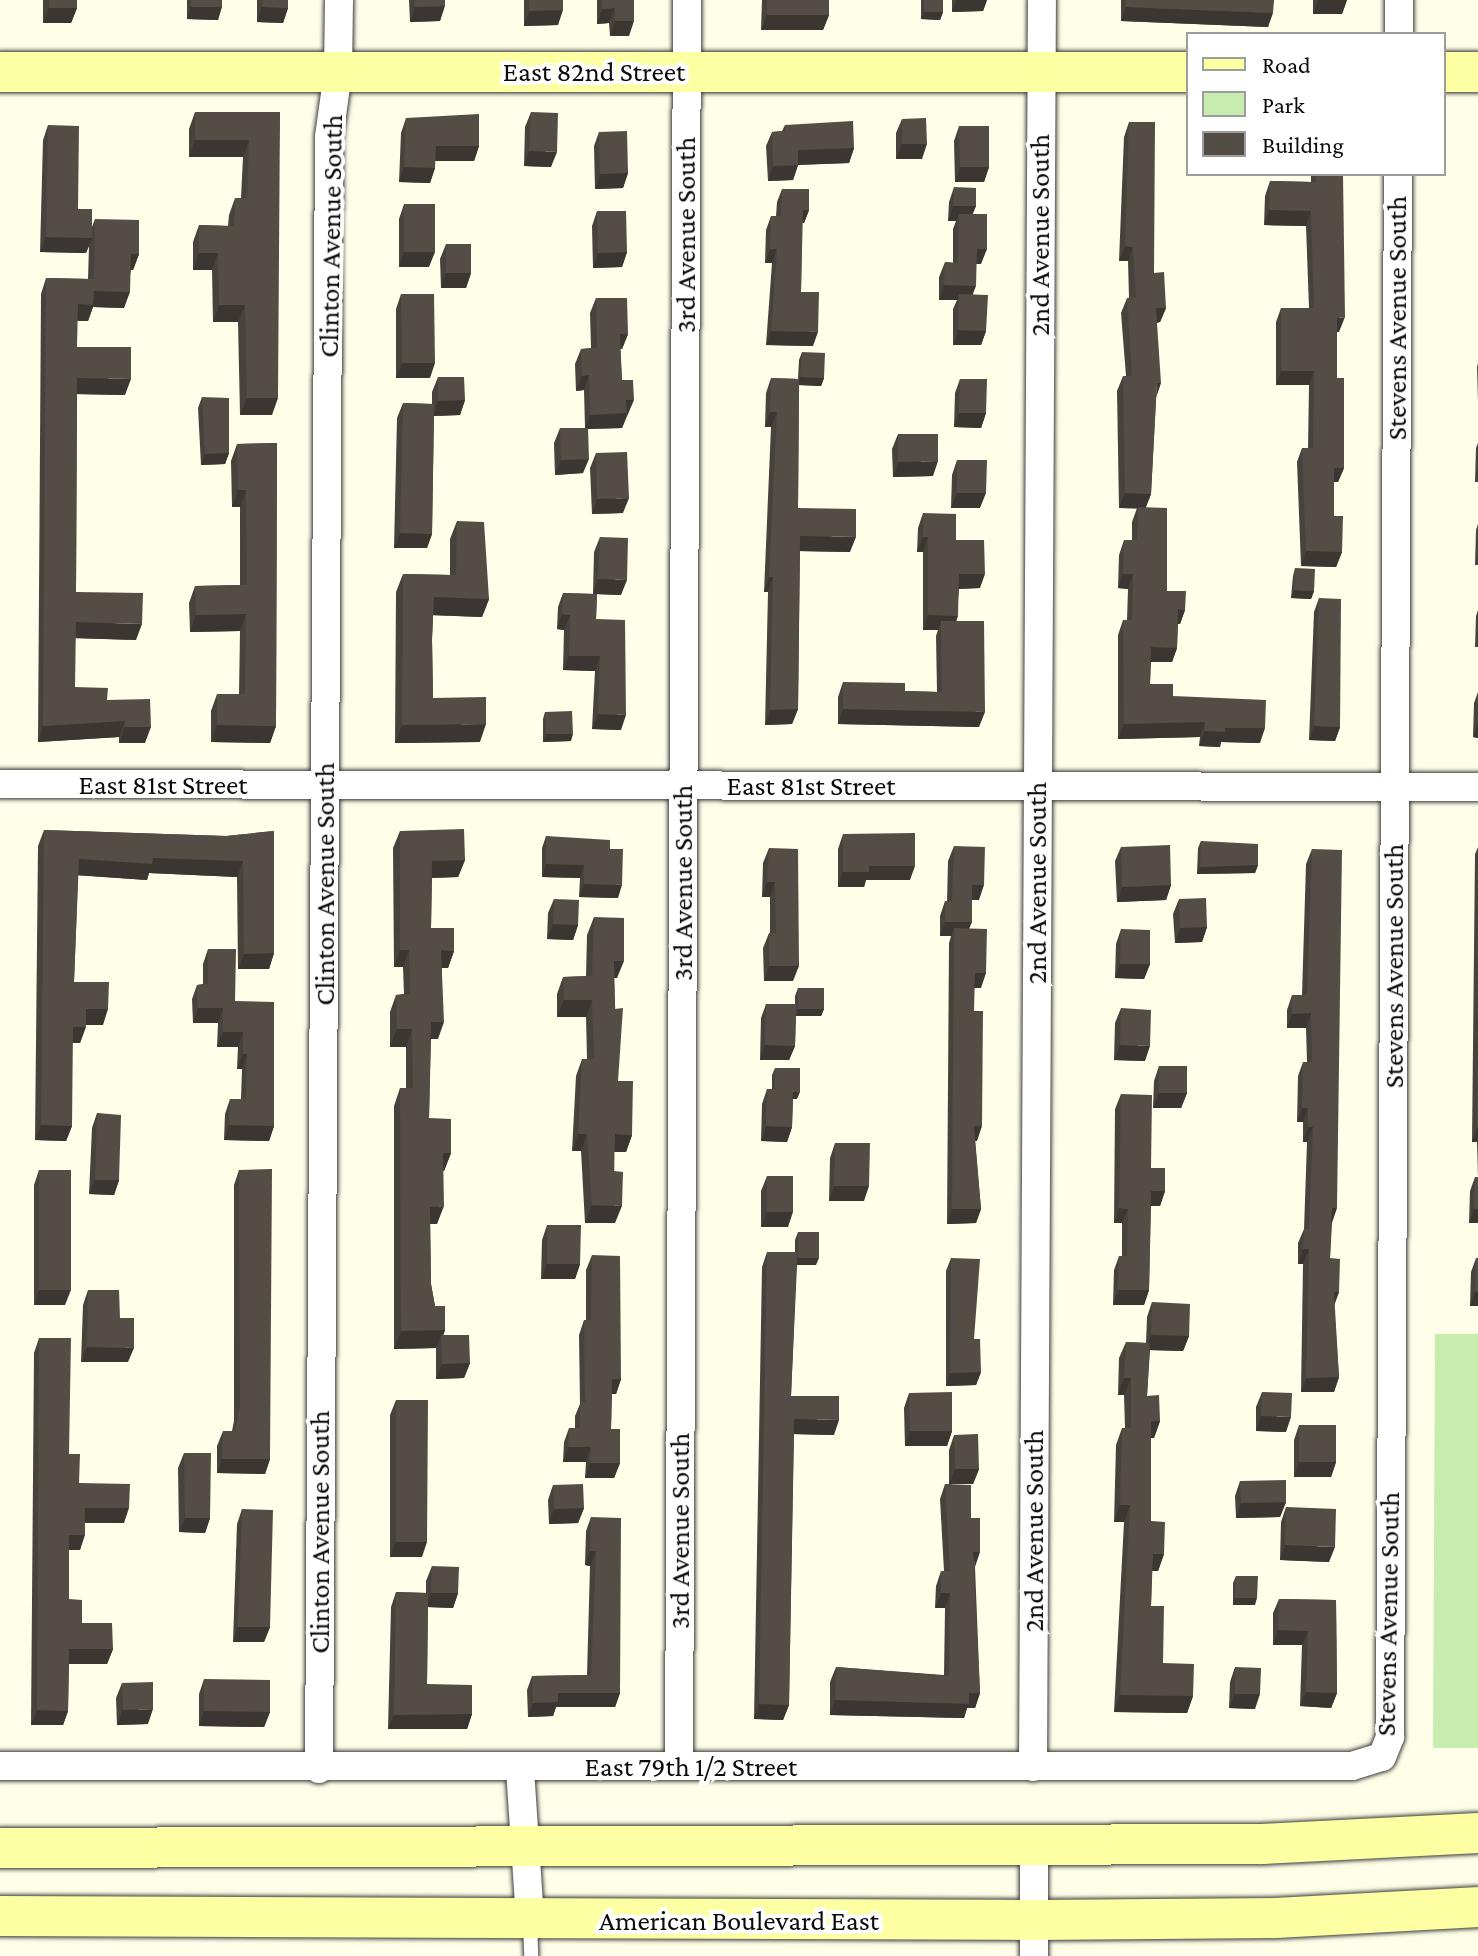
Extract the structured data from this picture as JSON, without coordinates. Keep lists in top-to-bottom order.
{
  "streets": {
    "main road": ["East 82nd Street", "American Boulevard East"],
    "street": [
      "3rd Avenue South",
      "2nd Avenue South",
      "Clinton Avenue South",
      "Stevens Avenue South",
      "East 81st Street",
      "East 79th 1/2 Street"
    ]
  },
  "crossings": [
    ["East 82nd Street", "3rd Avenue South"],
    ["East 82nd Street", "2nd Avenue South"],
    ["East 82nd Street", "Clinton Avenue South"],
    ["3rd Avenue South", "East 81st Street"],
    ["3rd Avenue South", "East 79th 1/2 Street"],
    ["2nd Avenue South", "East 81st Street"],
    ["2nd Avenue South", "East 79th 1/2 Street"],
    ["Clinton Avenue South", "East 81st Street"],
    ["Clinton Avenue South", "East 79th 1/2 Street"],
    ["Stevens Avenue South", "East 81st Street"],
    ["Stevens Avenue South", "East 79th 1/2 Street"]
  ],
  "legend": ["Road", "Park", "Building"]
}
